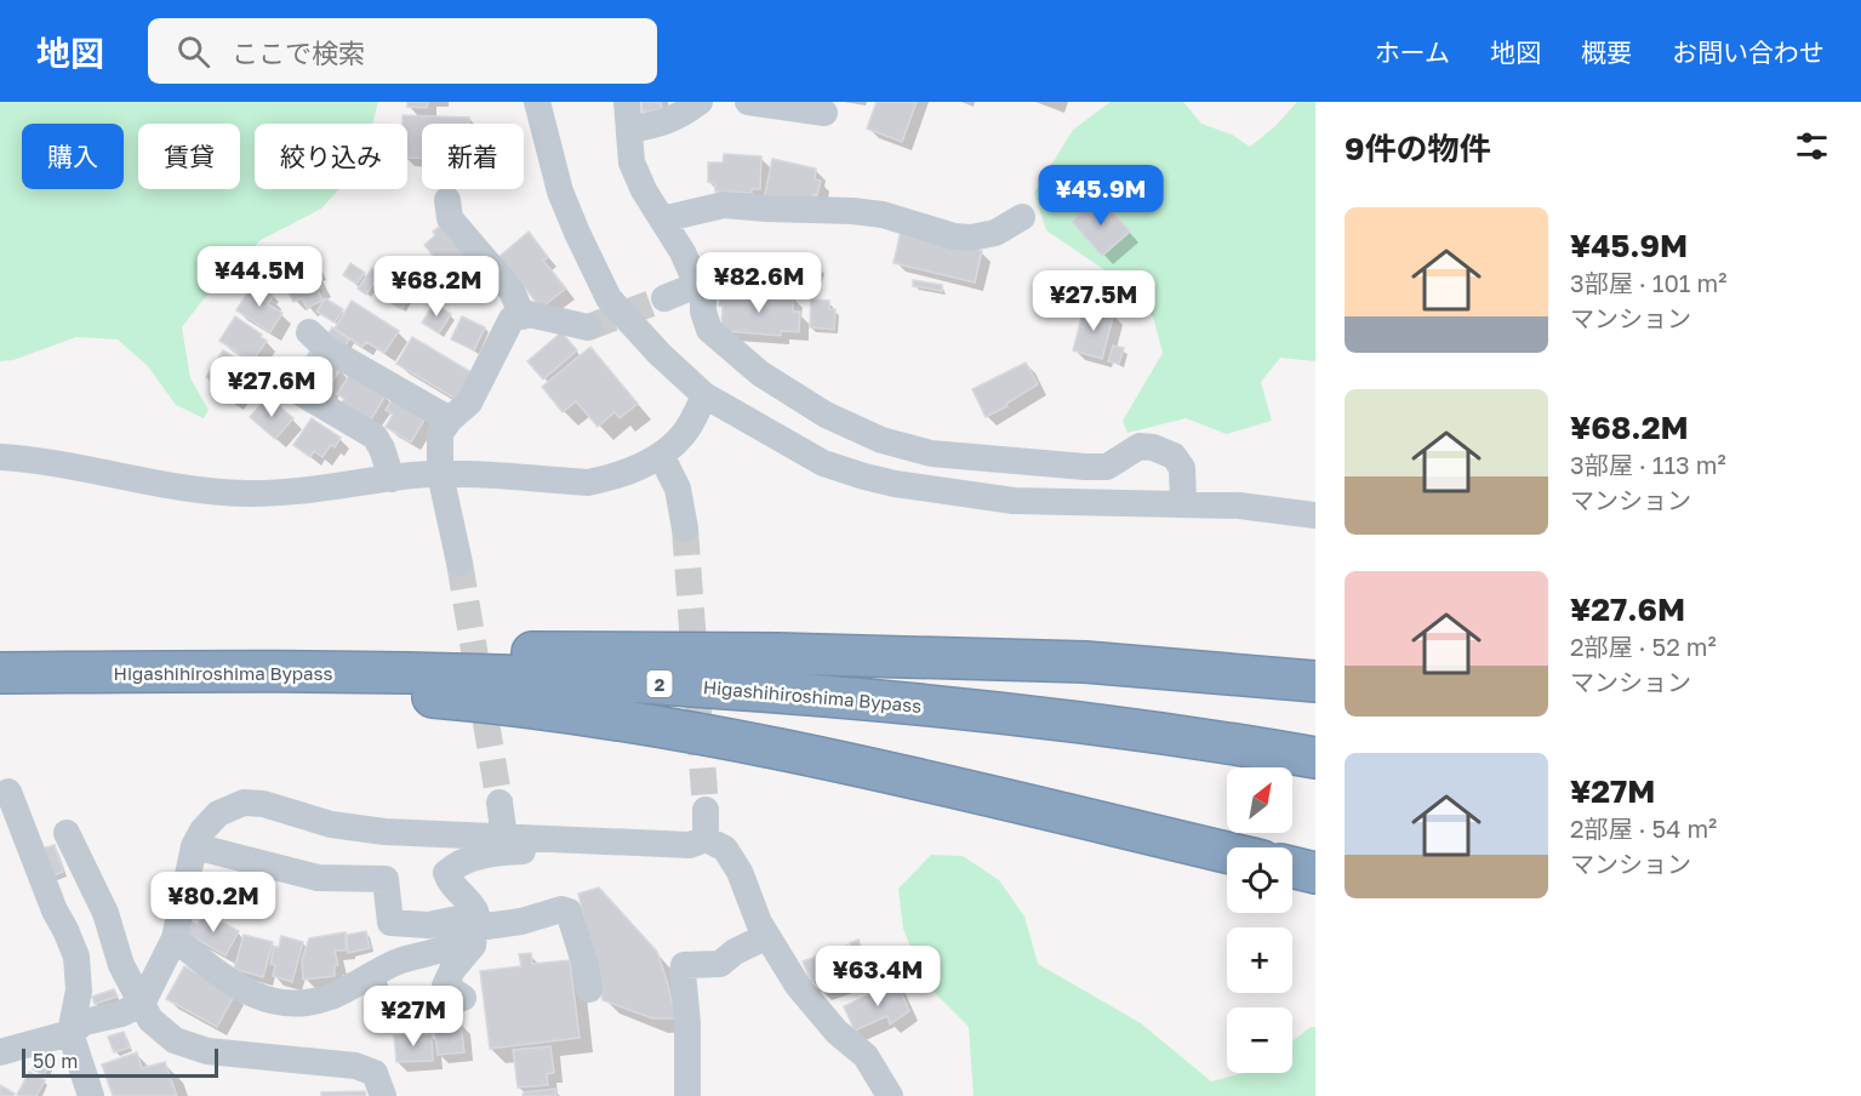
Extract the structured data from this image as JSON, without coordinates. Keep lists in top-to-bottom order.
{
  "streets": {
    "highway": ["Higashihiroshima Bypass", "2"]
  },
  "scale_bar": "50 m",
  "north": "top right",
  "page": {
    "header": "地図",
    "search": "ここで検索",
    "nav": [
      "ホーム",
      "地図",
      "概要",
      "お問い合わせ"
    ],
    "heading": "9件の物件",
    "chip": [
      "購入",
      "賃貸",
      "絞り込み",
      "新着"
    ],
    "price": [
      "¥45.9M",
      "¥44.5M",
      "¥82.6M",
      "¥68.2M",
      "¥27.5M",
      "¥27.6M",
      "¥80.2M",
      "¥63.4M",
      "¥27M"
    ],
    "list": [
      {
        "name": "¥45.9M",
        "note": "3部屋 · 101 m² · マンション"
      },
      {
        "name": "¥68.2M",
        "note": "3部屋 · 113 m² · マンション"
      },
      {
        "name": "¥27.6M",
        "note": "2部屋 · 52 m² · マンション"
      },
      {
        "name": "¥27M",
        "note": "2部屋 · 54 m² · マンション"
      }
    ],
    "map_buttons": ["+", "−"],
    "scale": "50 m"
  }
}
